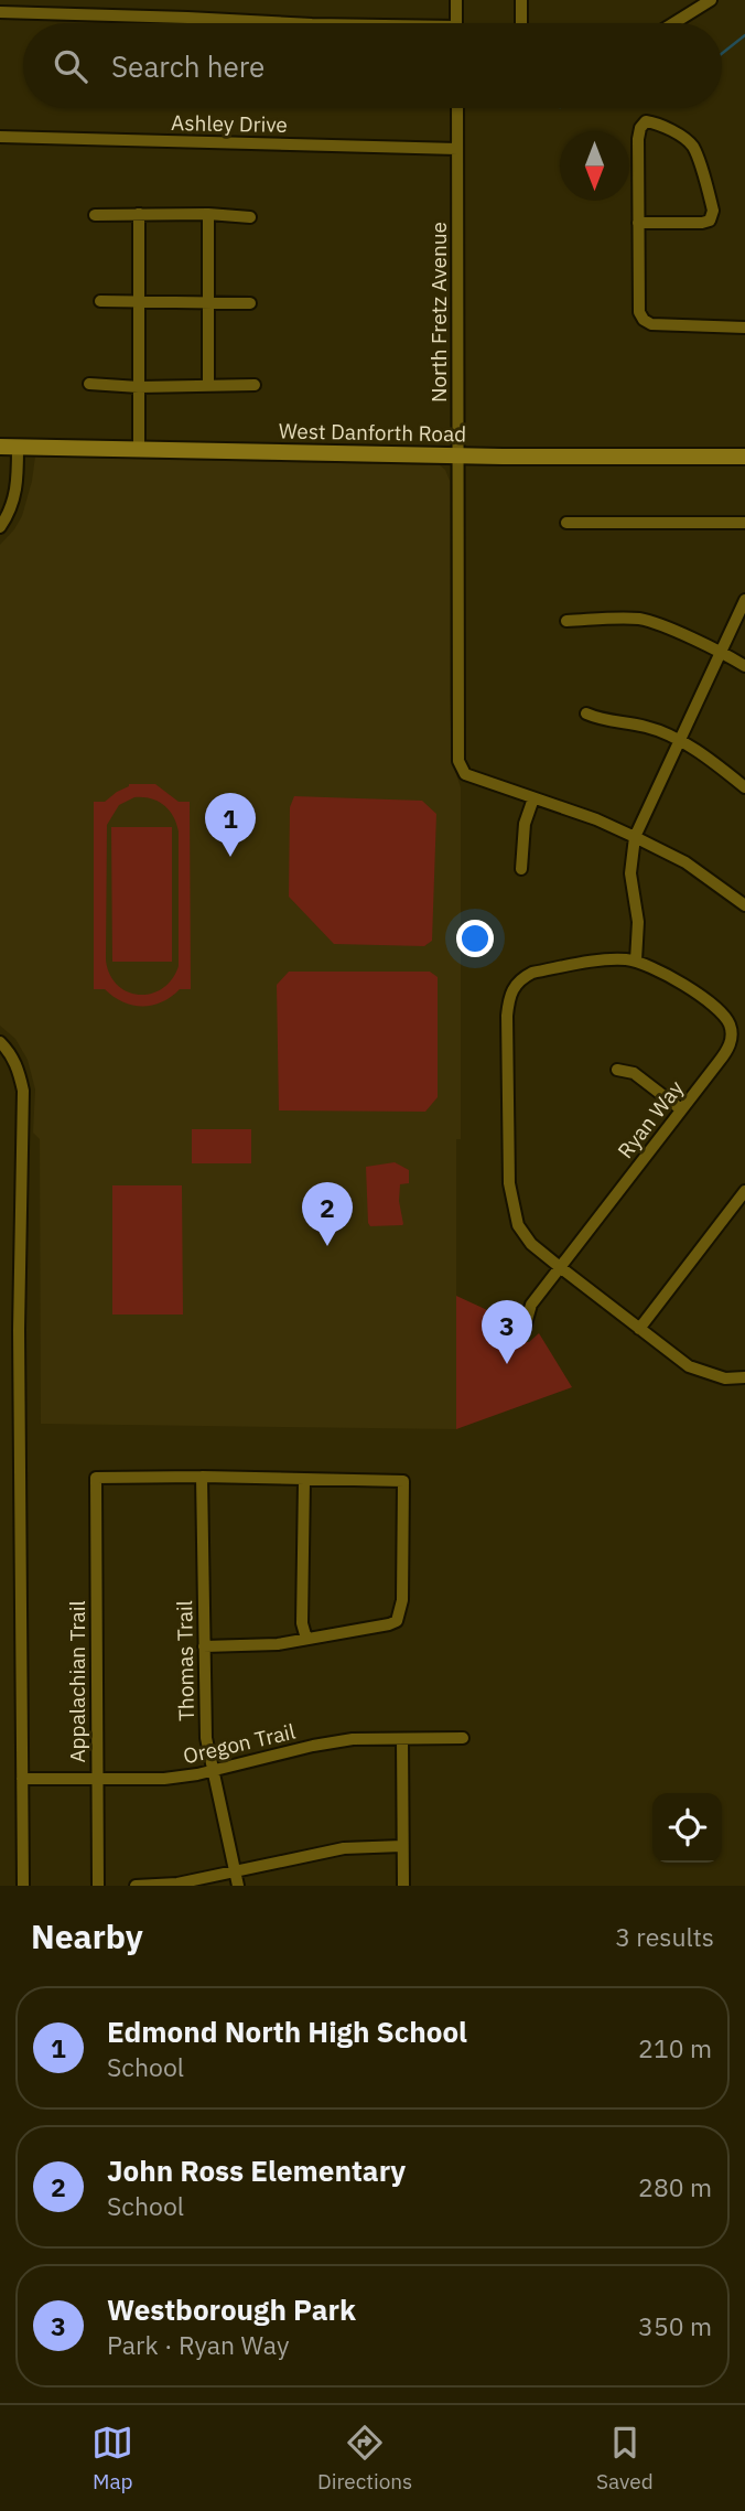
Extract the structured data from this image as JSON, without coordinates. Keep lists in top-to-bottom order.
{
  "streets": {
    "main road": ["West Danforth Road"],
    "street": [
      "Ashley Drive",
      "North Fretz Avenue",
      "Ryan Way",
      "Thomas Trail",
      "Appalachian Trail",
      "Oregon Trail"
    ]
  },
  "crossings": [
    ["Ashley Drive", "North Fretz Avenue"],
    ["North Fretz Avenue", "West Danforth Road"],
    ["Thomas Trail", "Appalachian Trail"],
    ["Thomas Trail", "Oregon Trail"],
    ["Appalachian Trail", "Oregon Trail"]
  ],
  "north": "bottom",
  "page": {
    "search": "Search here",
    "pins": ["1", "2", "3"],
    "heading": ["Nearby", "3 results"],
    "list": [
      {
        "mark": "1",
        "name": "Edmond North High School",
        "note": "School",
        "value": "210 m"
      },
      {
        "mark": "2",
        "name": "John Ross Elementary",
        "note": "School",
        "value": "280 m"
      },
      {
        "mark": "3",
        "name": "Westborough Park",
        "note": "Park · Ryan Way",
        "value": "350 m"
      }
    ],
    "nav": ["Map", "Directions", "Saved"]
  }
}
